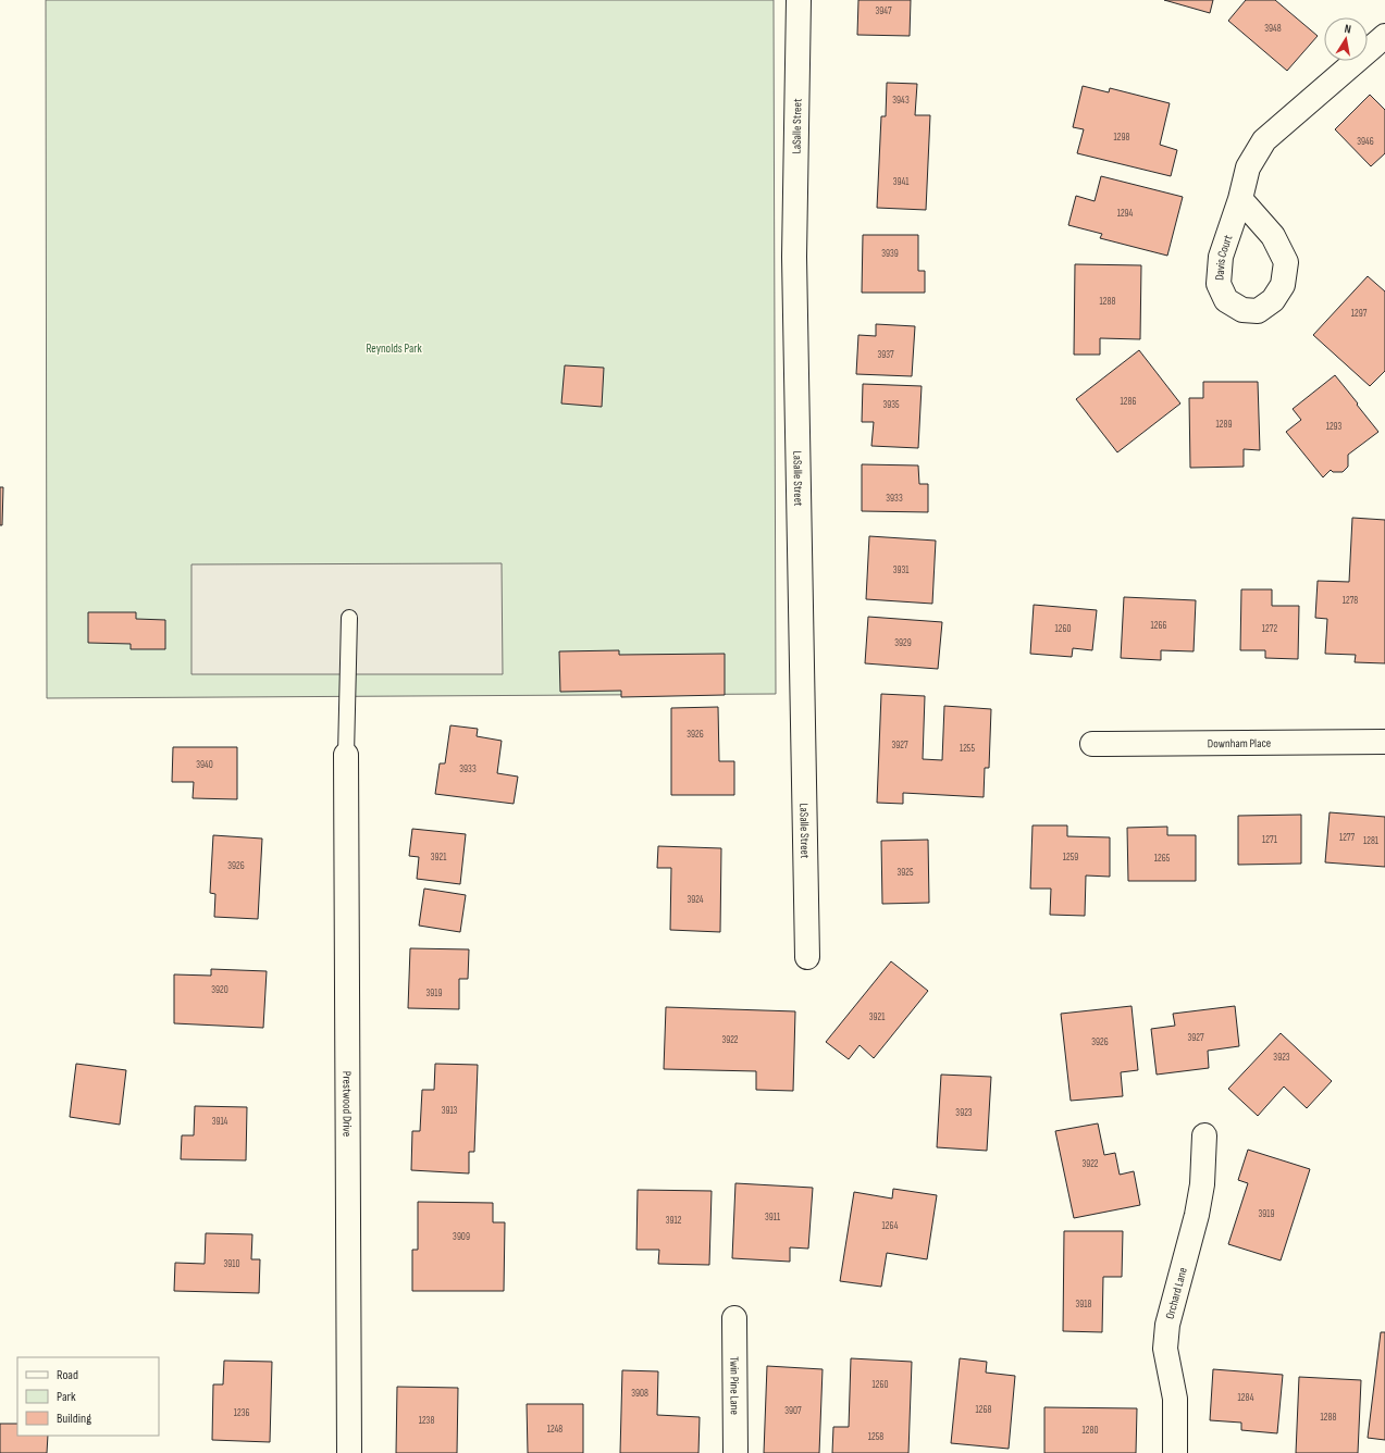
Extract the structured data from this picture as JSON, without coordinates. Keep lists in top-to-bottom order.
{
  "streets": {
    "street": [
      "LaSalle Street",
      "Downham Place",
      "Prestwood Drive",
      "Orchard Lane",
      "Twin Pine Lane"
    ]
  },
  "parks": ["Reynolds Park"],
  "house_numbers": [
    "3947",
    "3948",
    "3943",
    "1298",
    "3946",
    "3941",
    "1294",
    "3939",
    "1288",
    "1297",
    "3937",
    "1286",
    "3935",
    "1289",
    "1293",
    "3933",
    "3931",
    "1278",
    "1266",
    "1260",
    "1272",
    "3929",
    "3926",
    "3927",
    "1255",
    "3940",
    "3933",
    "1277",
    "1271",
    "1281",
    "3921",
    "1259",
    "1265",
    "3926",
    "3925",
    "3924",
    "3920",
    "3919",
    "3921",
    "3927",
    "3922",
    "3926",
    "3923",
    "3913",
    "3923",
    "3914",
    "3922",
    "3919",
    "3911",
    "3912",
    "1264",
    "3909",
    "3910",
    "3918",
    "1260",
    "3908",
    "1284",
    "1268",
    "3907",
    "1236",
    "1288",
    "1238",
    "1248",
    "1280",
    "1258"
  ],
  "legend": ["Road", "Park", "Building"],
  "north": "top"
}
